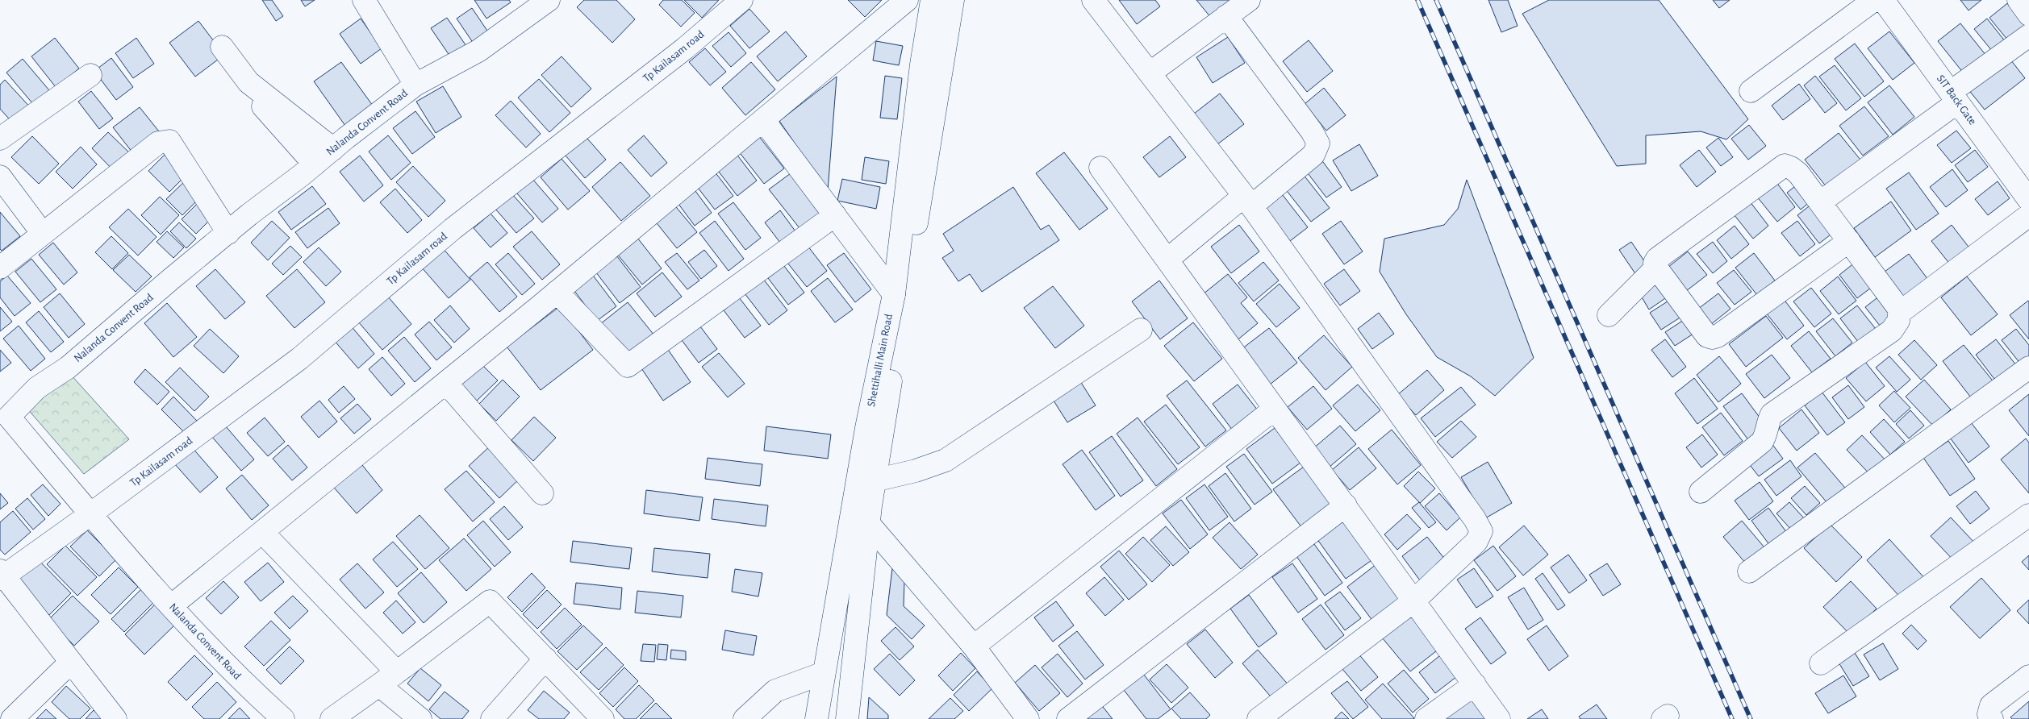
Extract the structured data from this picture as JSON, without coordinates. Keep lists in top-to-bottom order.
{
  "streets": {
    "street": [
      "Tp Kailasam road",
      "SIT Back Gate",
      "Nalanda Convent Road",
      "Shettihalli Main Road"
    ]
  },
  "crossings": [
    ["Tp Kailasam road", "Nalanda Convent Road"]
  ]
}
